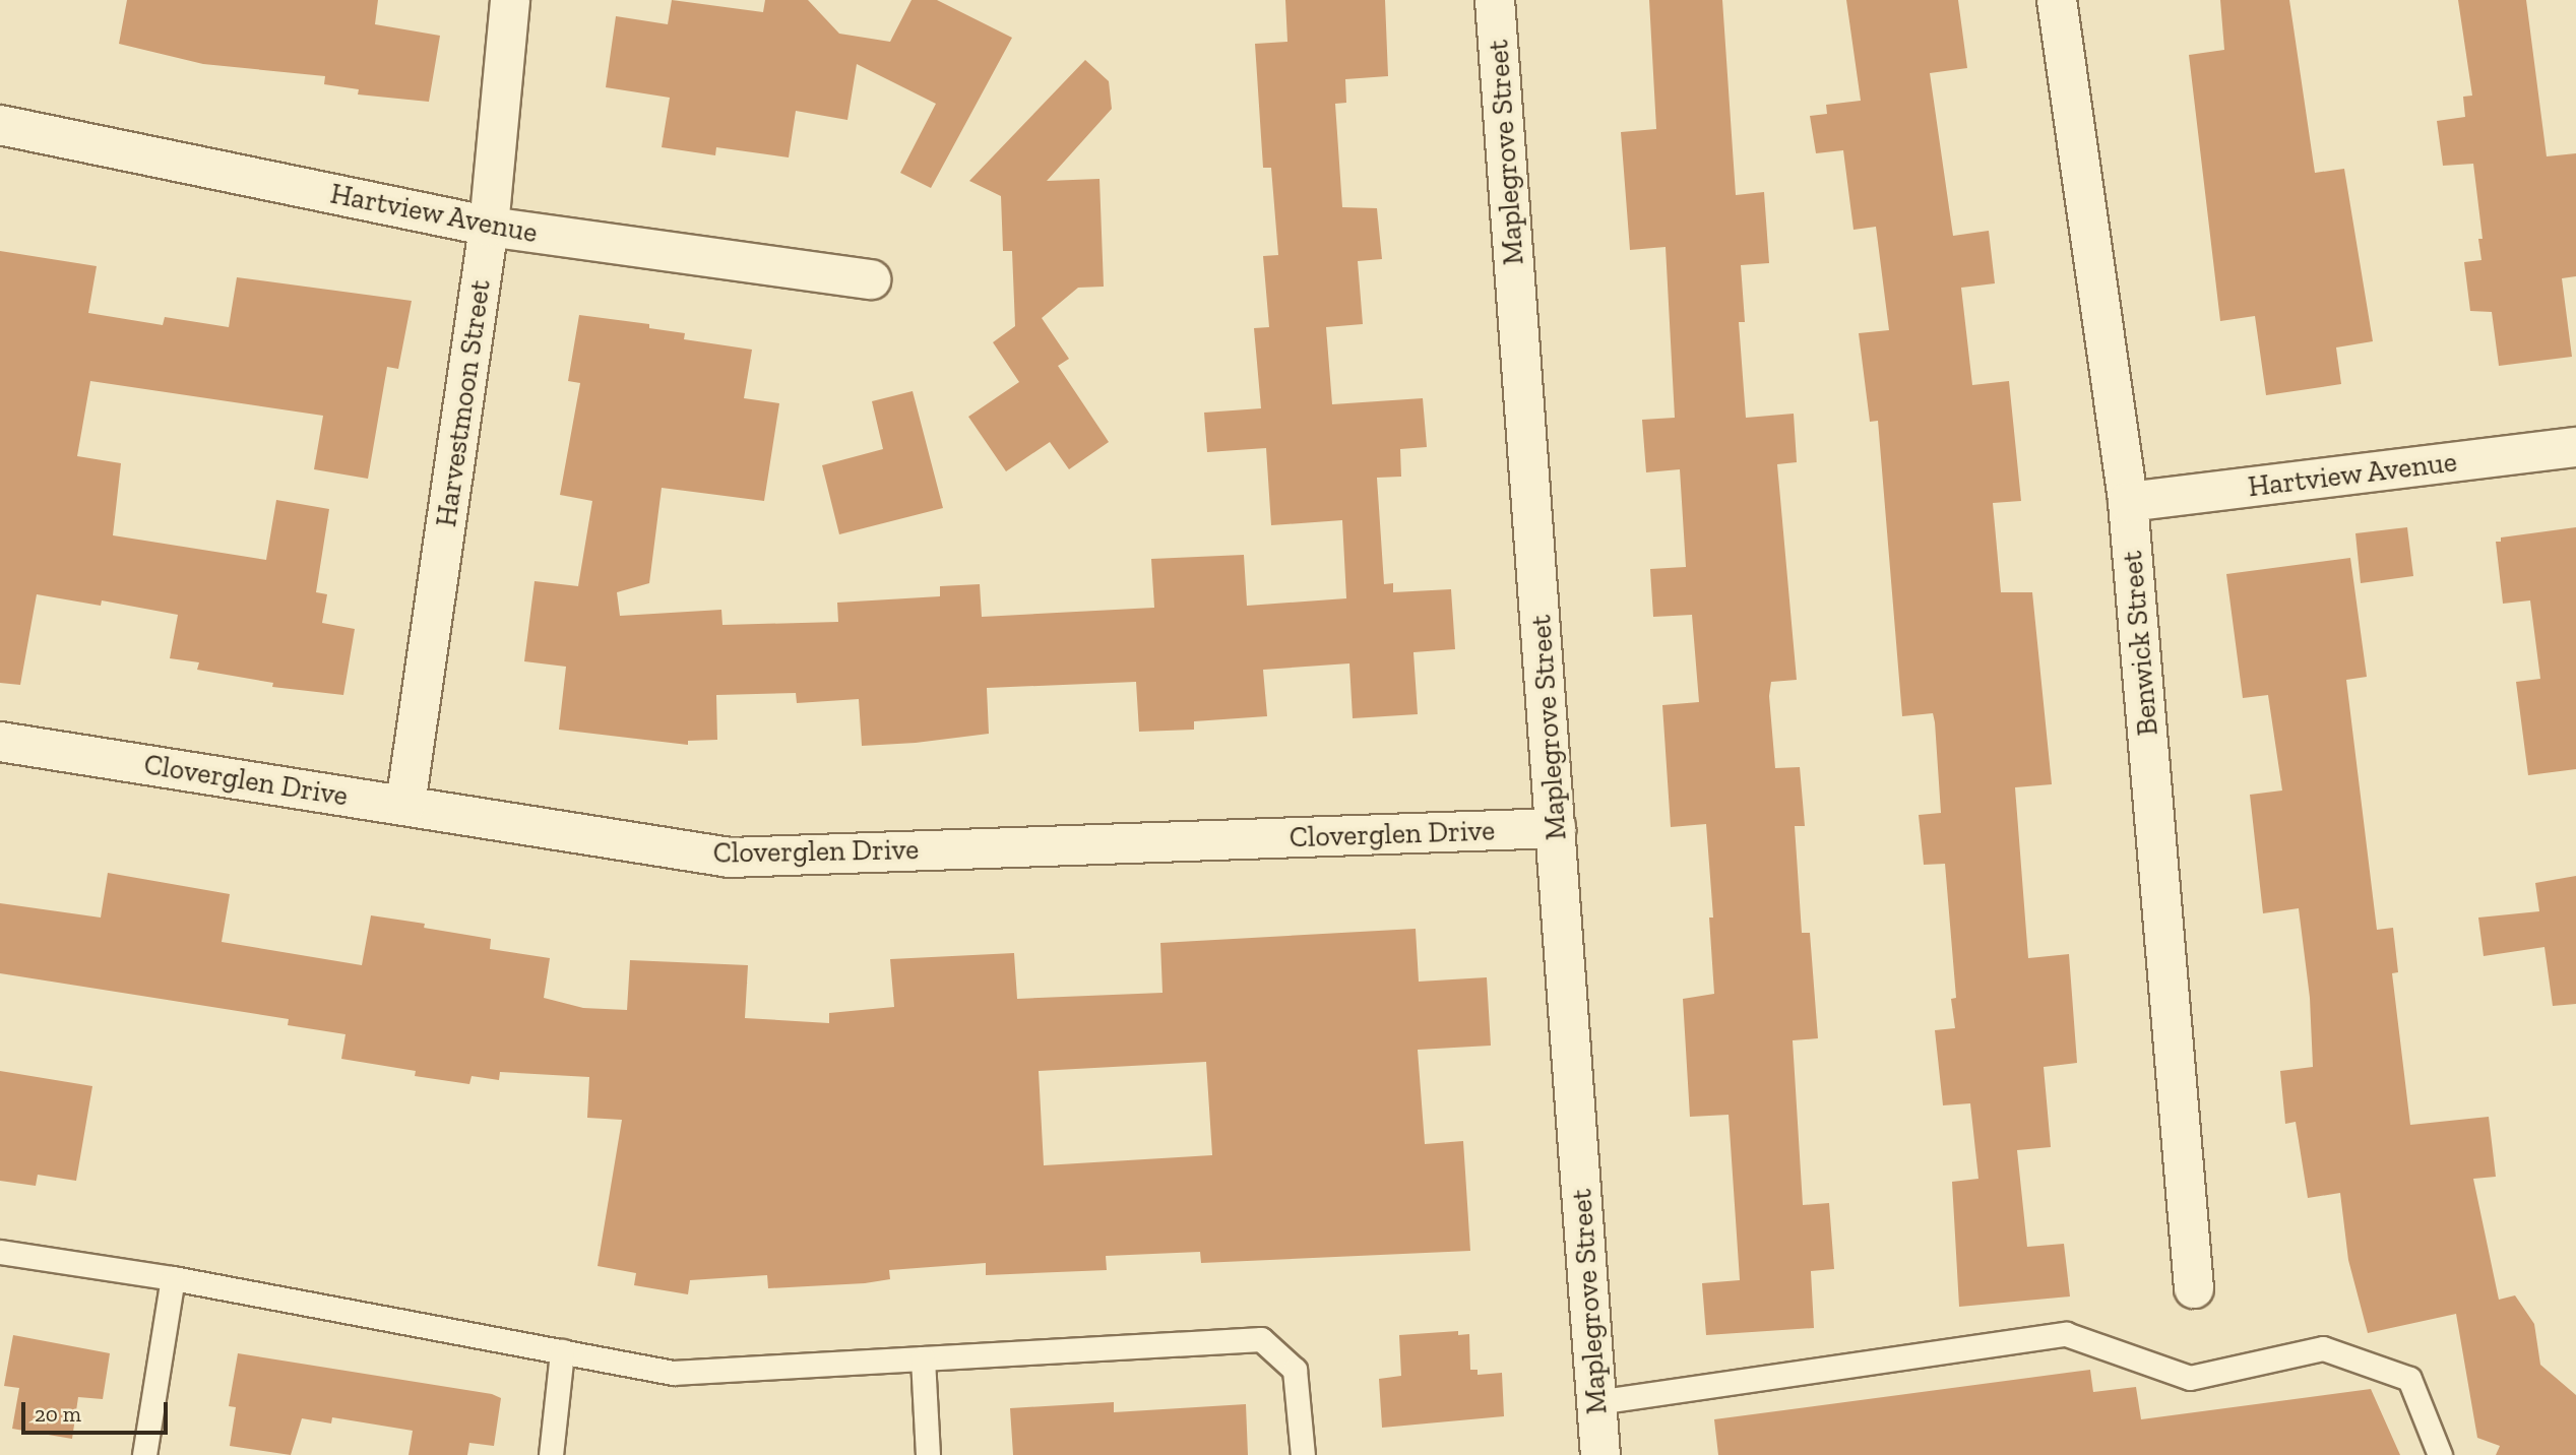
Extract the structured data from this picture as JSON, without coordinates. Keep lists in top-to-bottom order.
{
  "streets": {
    "street": [
      "Maplegrove Street",
      "Hartview Avenue",
      "Harvestmoon Street",
      "Benwick Street",
      "Cloverglen Drive"
    ]
  },
  "crossings": [
    ["Maplegrove Street", "Cloverglen Drive"],
    ["Hartview Avenue", "Harvestmoon Street"],
    ["Hartview Avenue", "Benwick Street"],
    ["Harvestmoon Street", "Cloverglen Drive"]
  ],
  "scale_bar": "20 m"
}
